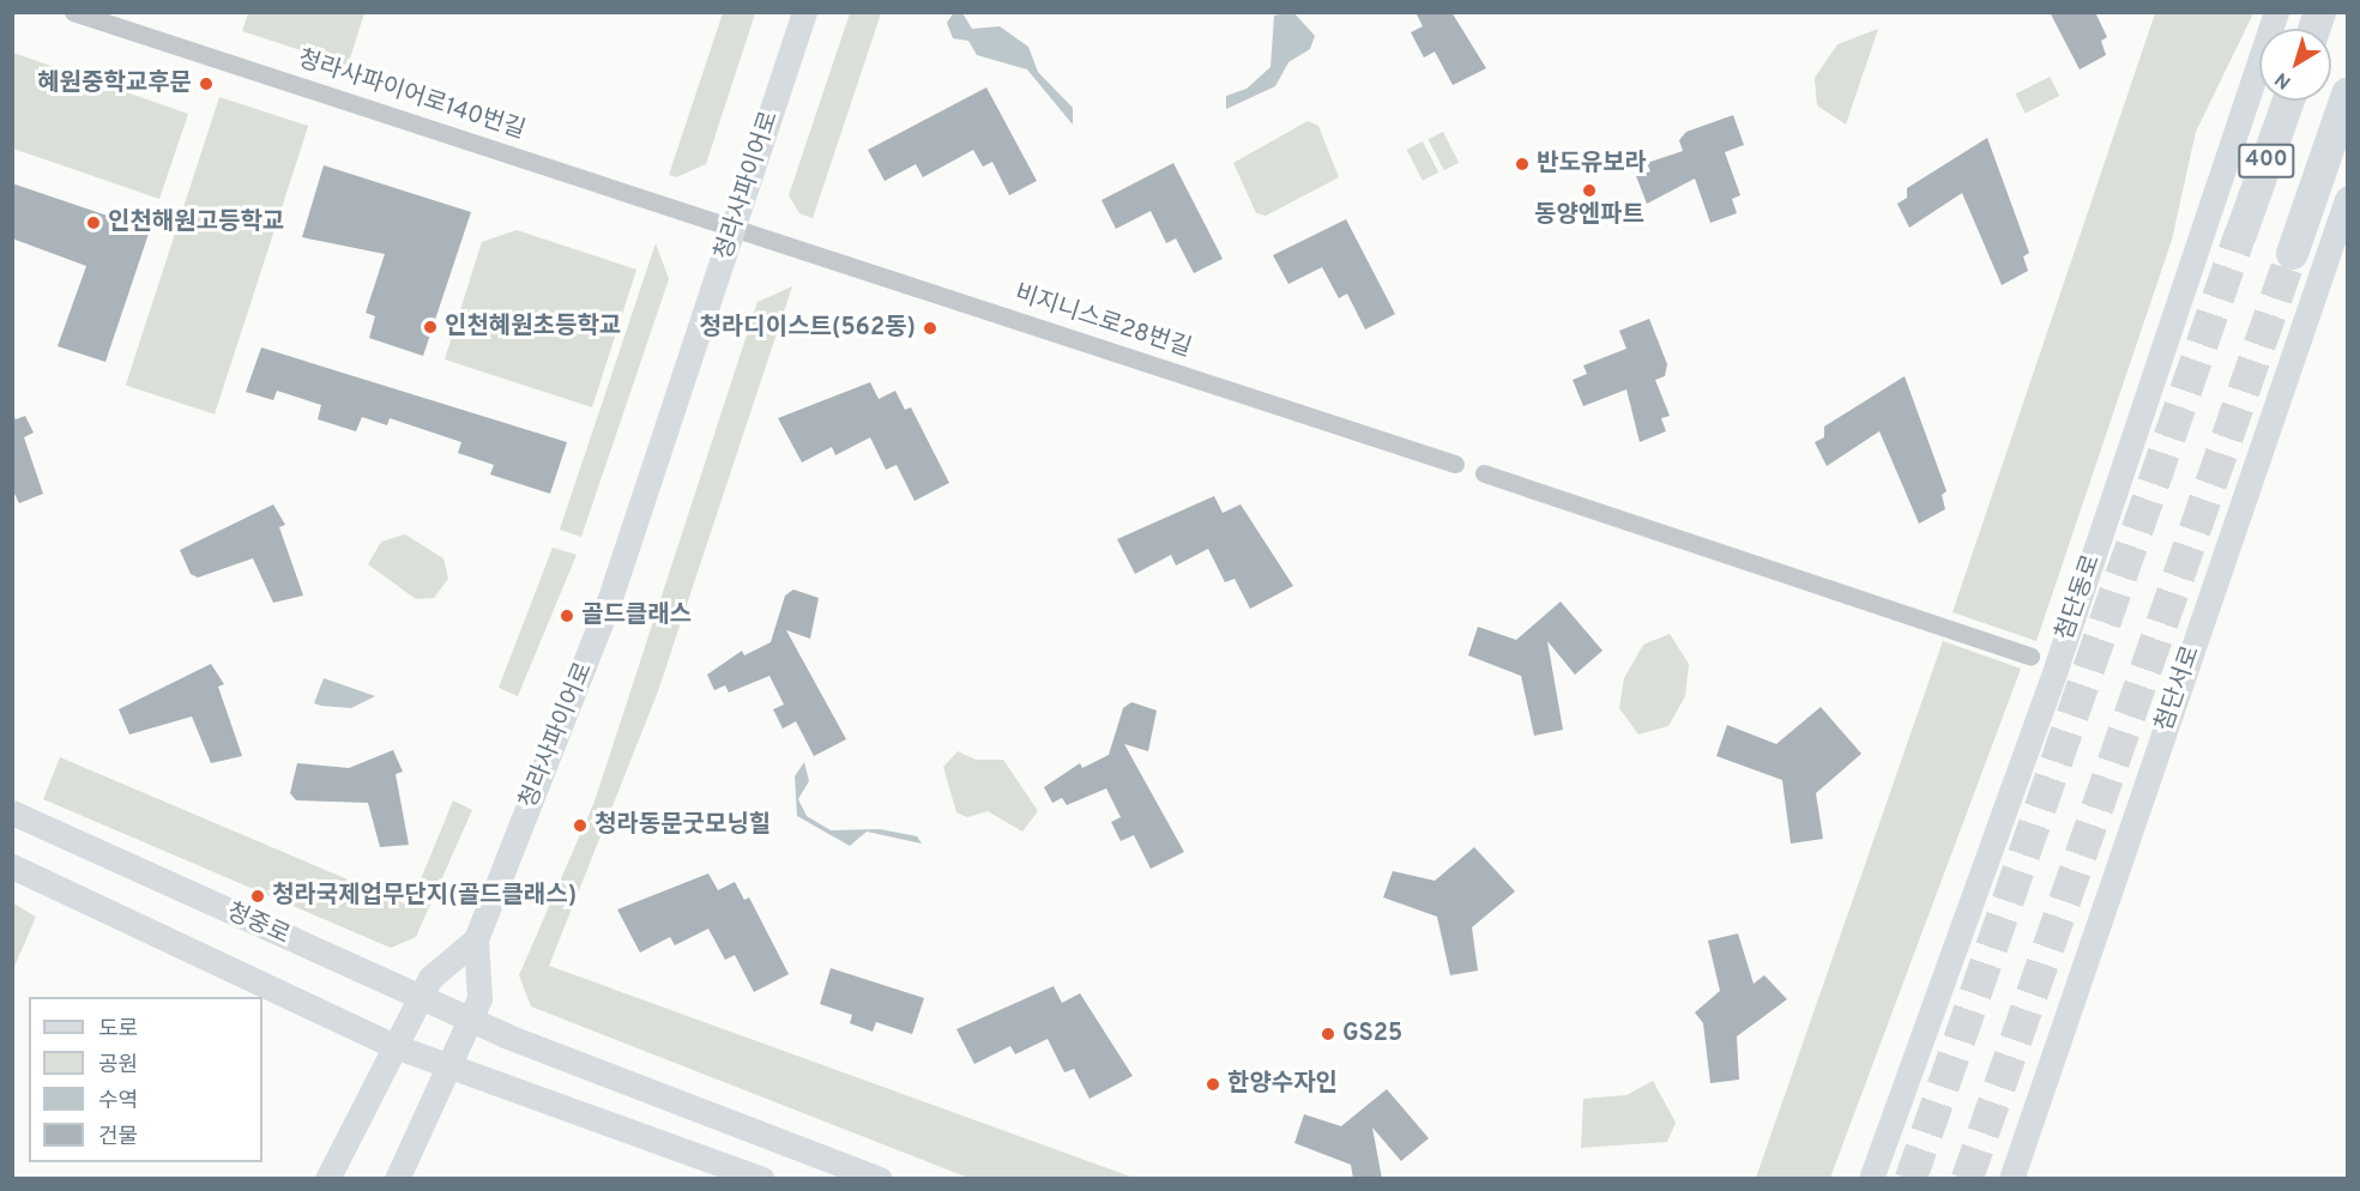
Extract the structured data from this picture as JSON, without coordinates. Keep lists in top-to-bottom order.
{
  "streets": {
    "highway": ["400"],
    "main road": [
      "청라사파이어로",
      "첨단동로",
      "첨단서로",
      "청중로"
    ],
    "street": ["청라사파이어로140번길", "비지니스로28번길"]
  },
  "crossings": [
    ["청라사파이어로140번길", "청라사파이어로"],
    ["청라사파이어로140번길", "비지니스로28번길"],
    ["청라사파이어로", "비지니스로28번길"],
    ["청라사파이어로", "청중로"]
  ],
  "places": [
    "혜원중학교후문",
    "반도유보라",
    "동양엔파트",
    "인천해원고등학교",
    "인천혜원초등학교",
    "청라디이스트(562동)",
    "골드클래스",
    "청라동문굿모닝힐",
    "청라국제업무단지(골드클래스)",
    "GS25",
    "한양수자인"
  ],
  "legend": [
    "도로",
    "공원",
    "수역",
    "건물"
  ],
  "north": "bottom left"
}
